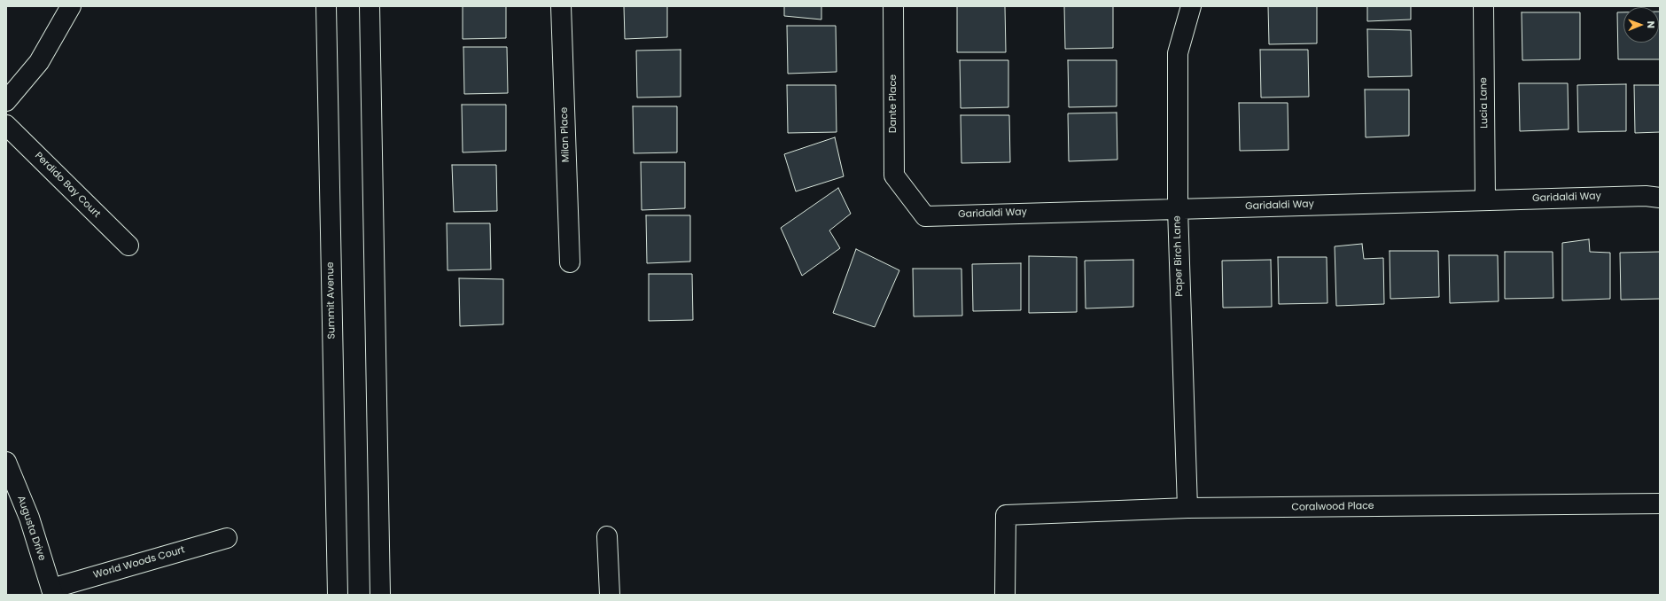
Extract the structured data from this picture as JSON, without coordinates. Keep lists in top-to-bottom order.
{
  "streets": {
    "street": [
      "Lucia Lane",
      "Dante Place",
      "Milan Place",
      "Perdido Bay Court",
      "Garidaldi Way",
      "Paper Birch Lane",
      "Summit Avenue",
      "Coralwood Place",
      "Augusta Drive",
      "World Woods Court"
    ]
  },
  "crossings": [
    ["Lucia Lane", "Garidaldi Way"],
    ["Dante Place", "Garidaldi Way"],
    ["Garidaldi Way", "Paper Birch Lane"],
    ["Paper Birch Lane", "Coralwood Place"],
    ["Augusta Drive", "World Woods Court"]
  ],
  "north": "right"
}
